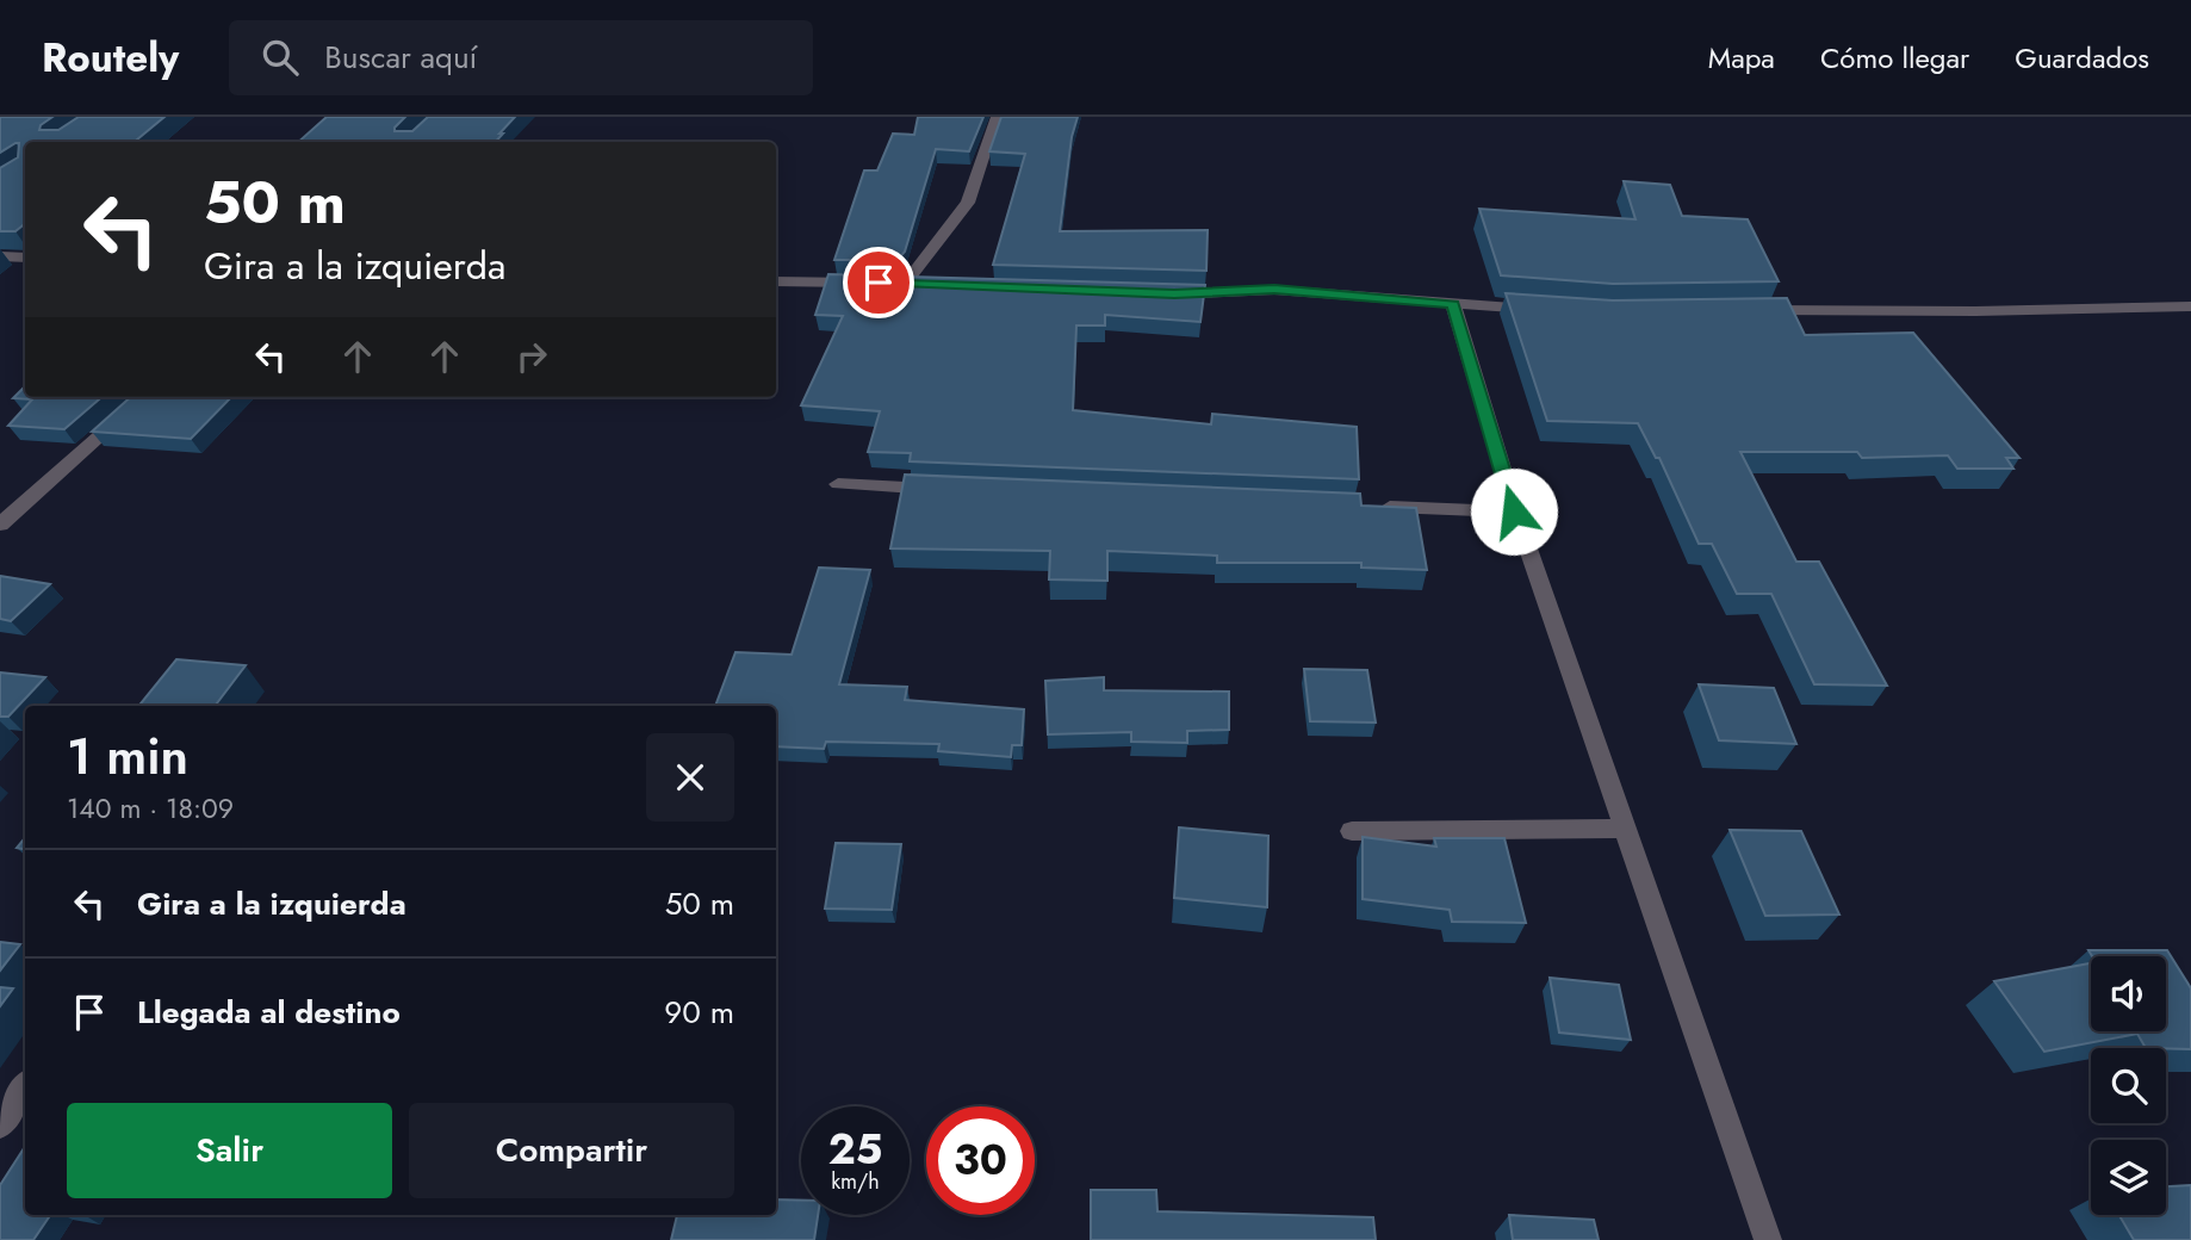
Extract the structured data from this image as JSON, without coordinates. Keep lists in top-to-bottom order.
{
  "page": {
    "header": "Routely",
    "search": "Buscar aquí",
    "nav": ["Mapa", "Cómo llegar", "Guardados"],
    "turn": ["50 m", "Gira a la izquierda"],
    "heading": ["1 min", "140 m · 18:09"],
    "list": [
      {
        "name": "Gira a la izquierda",
        "value": "50 m"
      },
      {
        "name": "Llegada al destino",
        "value": "90 m"
      }
    ],
    "buttons": ["Salir", "Compartir"],
    "speed": "25 km/h",
    "limit": "30"
  }
}
